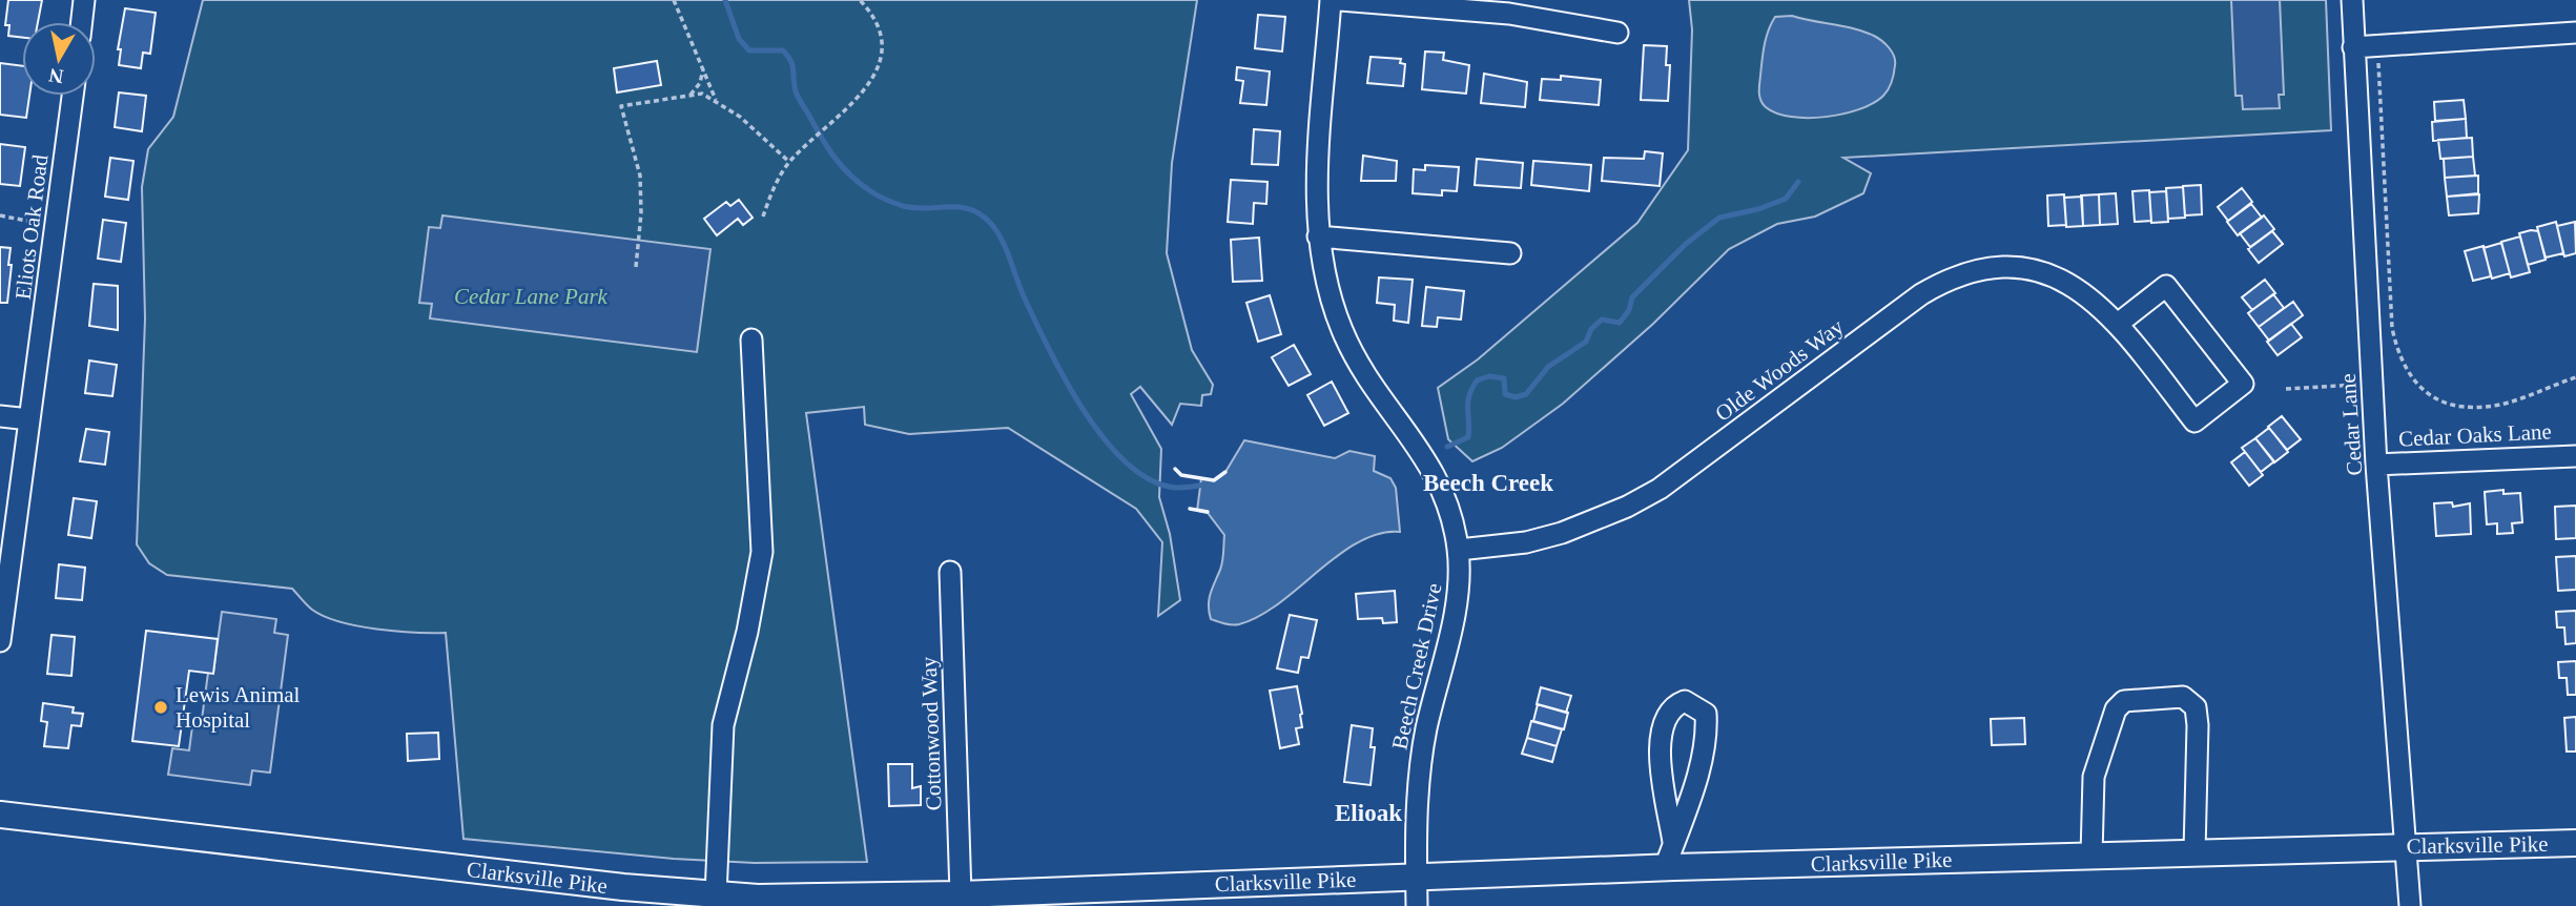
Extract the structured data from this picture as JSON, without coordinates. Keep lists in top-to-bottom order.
{
  "streets": {
    "main road": ["Clarksville Pike"],
    "street": [
      "Eliots Oak Road",
      "Olde Woods Way",
      "Cedar Lane",
      "Cedar Oaks Lane",
      "Beech Creek Drive",
      "Cottonwood Way"
    ]
  },
  "crossings": [
    ["Olde Woods Way", "Beech Creek Drive"],
    ["Cedar Lane", "Cedar Oaks Lane"],
    ["Cedar Lane", "Clarksville Pike"],
    ["Beech Creek Drive", "Clarksville Pike"],
    ["Cottonwood Way", "Clarksville Pike"]
  ],
  "districts": ["Beech Creek", "Elioak"],
  "parks": ["Cedar Lane Park"],
  "places": ["Lewis Animal Hospital"],
  "north": "bottom"
}
